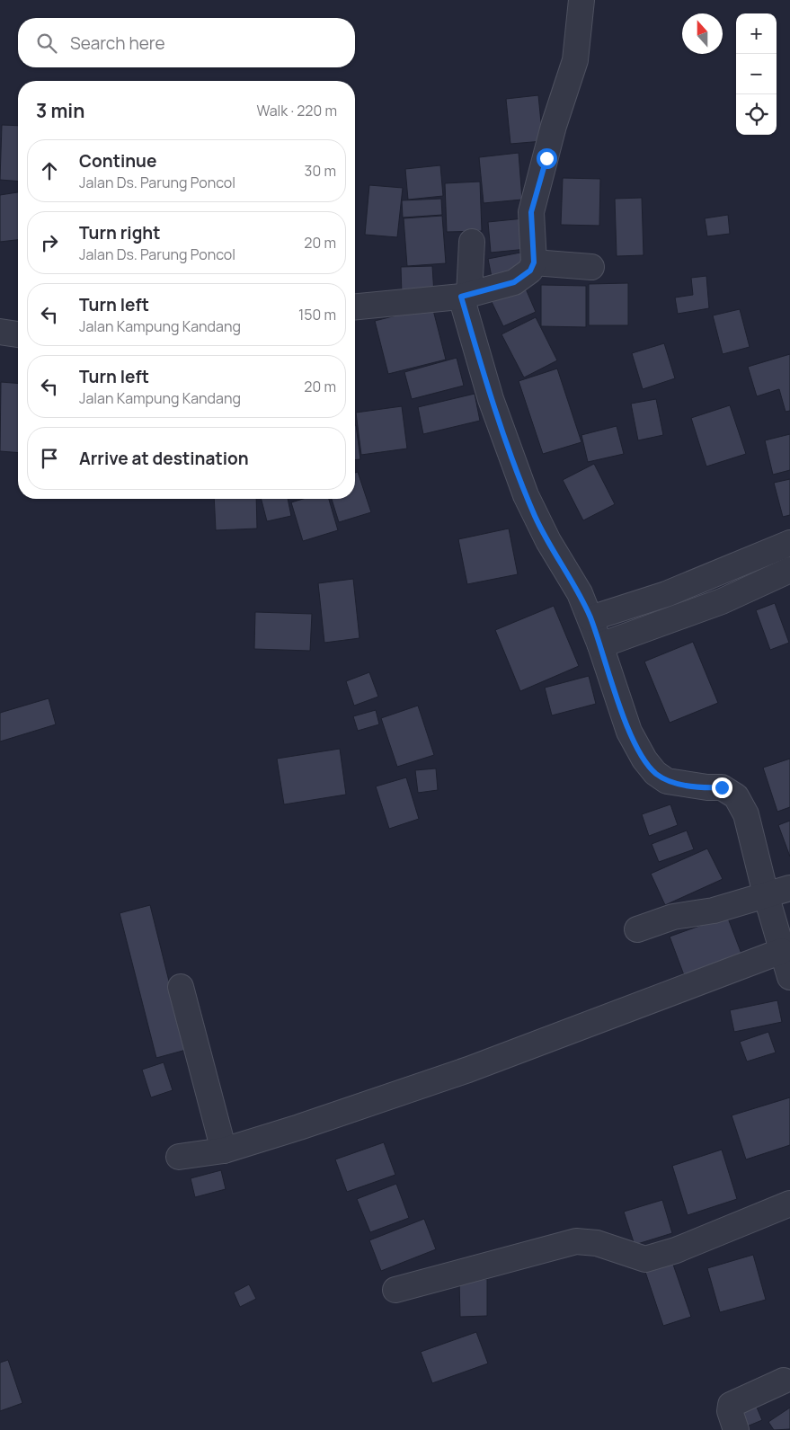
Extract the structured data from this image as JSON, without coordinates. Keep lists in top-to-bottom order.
{
  "north": "top",
  "page": {
    "map_buttons": ["+", "−"],
    "search": "Search here",
    "heading": ["3 min", "Walk · 220 m"],
    "list": [
      ["Continue", "Jalan Ds. Parung Poncol", "30 m"],
      ["Turn right", "Jalan Ds. Parung Poncol", "20 m"],
      ["Turn left", "Jalan Kampung Kandang", "150 m"],
      ["Turn left", "Jalan Kampung Kandang", "20 m"],
      "Arrive at destination"
    ]
  }
}
